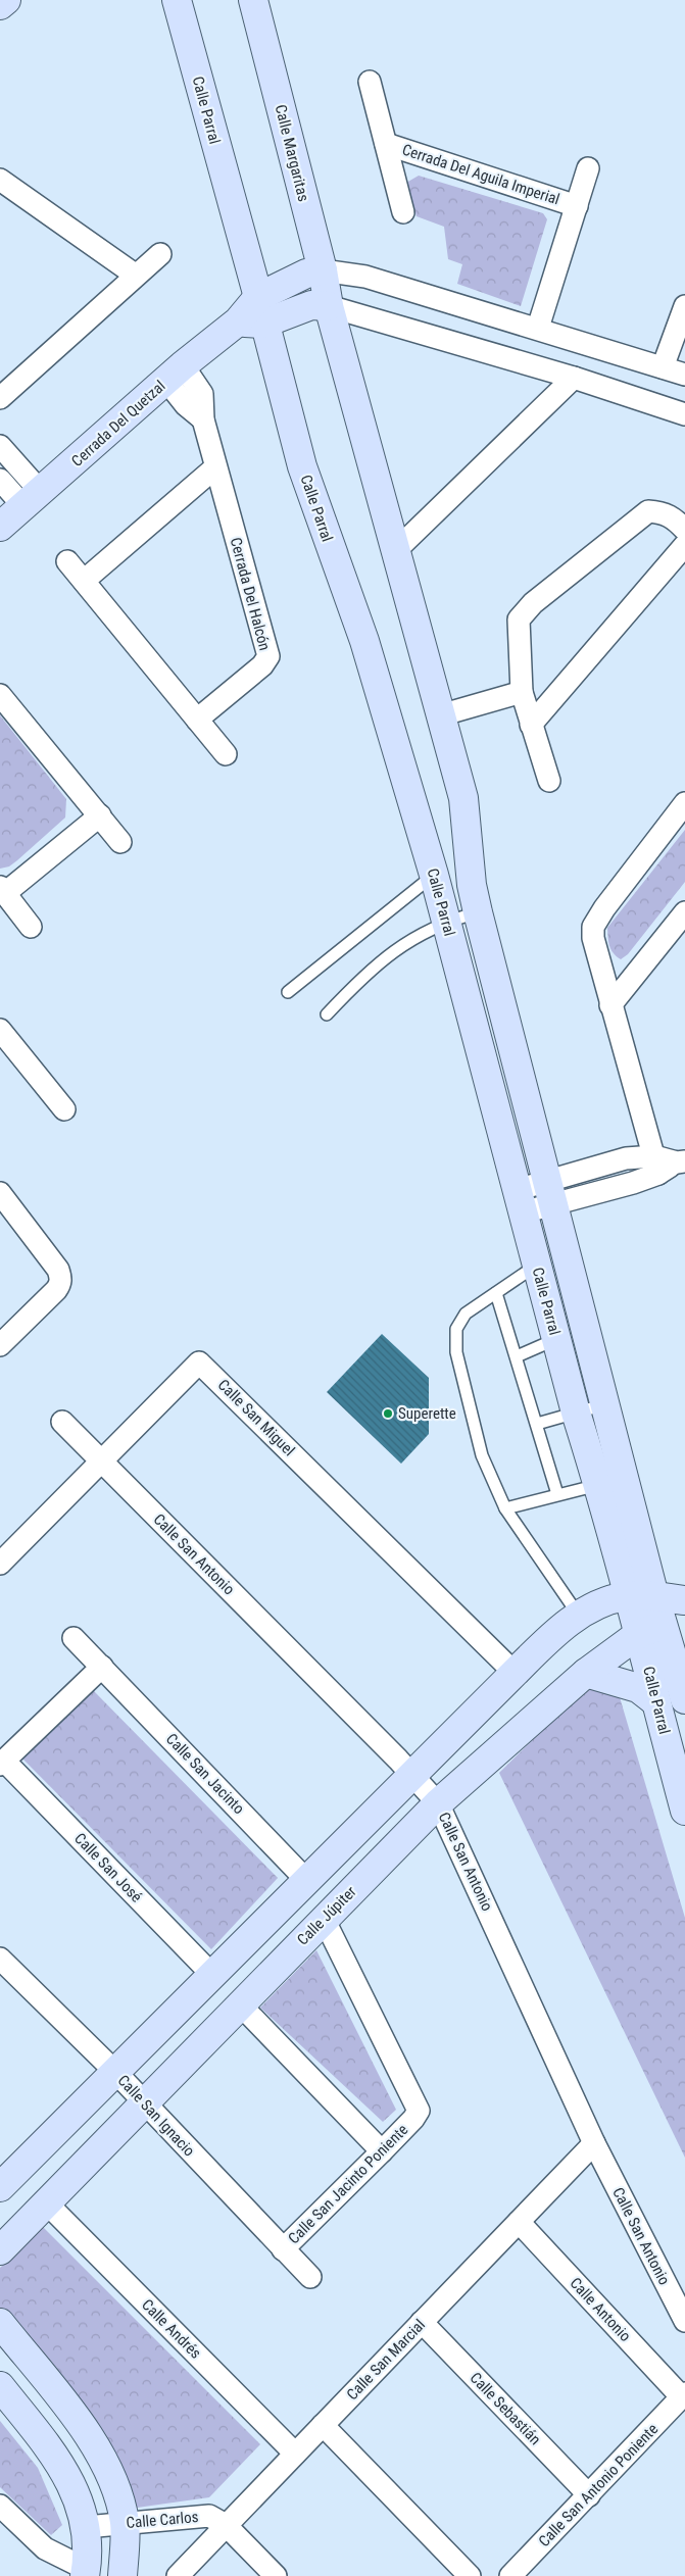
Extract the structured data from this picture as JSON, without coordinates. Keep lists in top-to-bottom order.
{
  "streets": {
    "street": [
      "Calle Parral",
      "Calle Margaritas",
      "Cerrada Del Aguila Imperial",
      "Cerrada Del Quetzal",
      "Cerrada Del Halcón",
      "Calle San Miguel",
      "Calle San Antonio",
      "Calle San Jacinto",
      "Calle San José",
      "Calle Júpiter",
      "Calle San Ignacio",
      "Calle San Jacinto Poniente",
      "Calle Antonio",
      "Calle Andrés",
      "Calle San Marcial",
      "Calle Sebastián",
      "Calle San Antonio Poniente",
      "Calle Carlos"
    ]
  },
  "crossings": [
    ["Calle Parral", "Calle Margaritas"],
    ["Calle Parral", "Cerrada Del Quetzal"],
    ["Calle Parral", "Calle Júpiter"],
    ["Calle Margaritas", "Cerrada Del Quetzal"],
    ["Cerrada Del Quetzal", "Cerrada Del Halcón"],
    ["Calle San Miguel", "Calle San Antonio"],
    ["Calle San Antonio", "Calle Júpiter"],
    ["Calle San Antonio", "Calle San Marcial"],
    ["Calle Júpiter", "Calle San Ignacio"],
    ["Calle Júpiter", "Calle San Jacinto Poniente"],
    ["Calle Júpiter", "Calle Andrés"],
    ["Calle San Ignacio", "Calle San Jacinto Poniente"],
    ["Calle Antonio", "Calle San Marcial"],
    ["Calle Antonio", "Calle San Antonio Poniente"],
    ["Calle Andrés", "Calle San Marcial"],
    ["Calle San Marcial", "Calle Sebastián"],
    ["Calle San Marcial", "Calle Carlos"],
    ["Calle Sebastián", "Calle San Antonio Poniente"]
  ],
  "places": ["Superette"]
}
